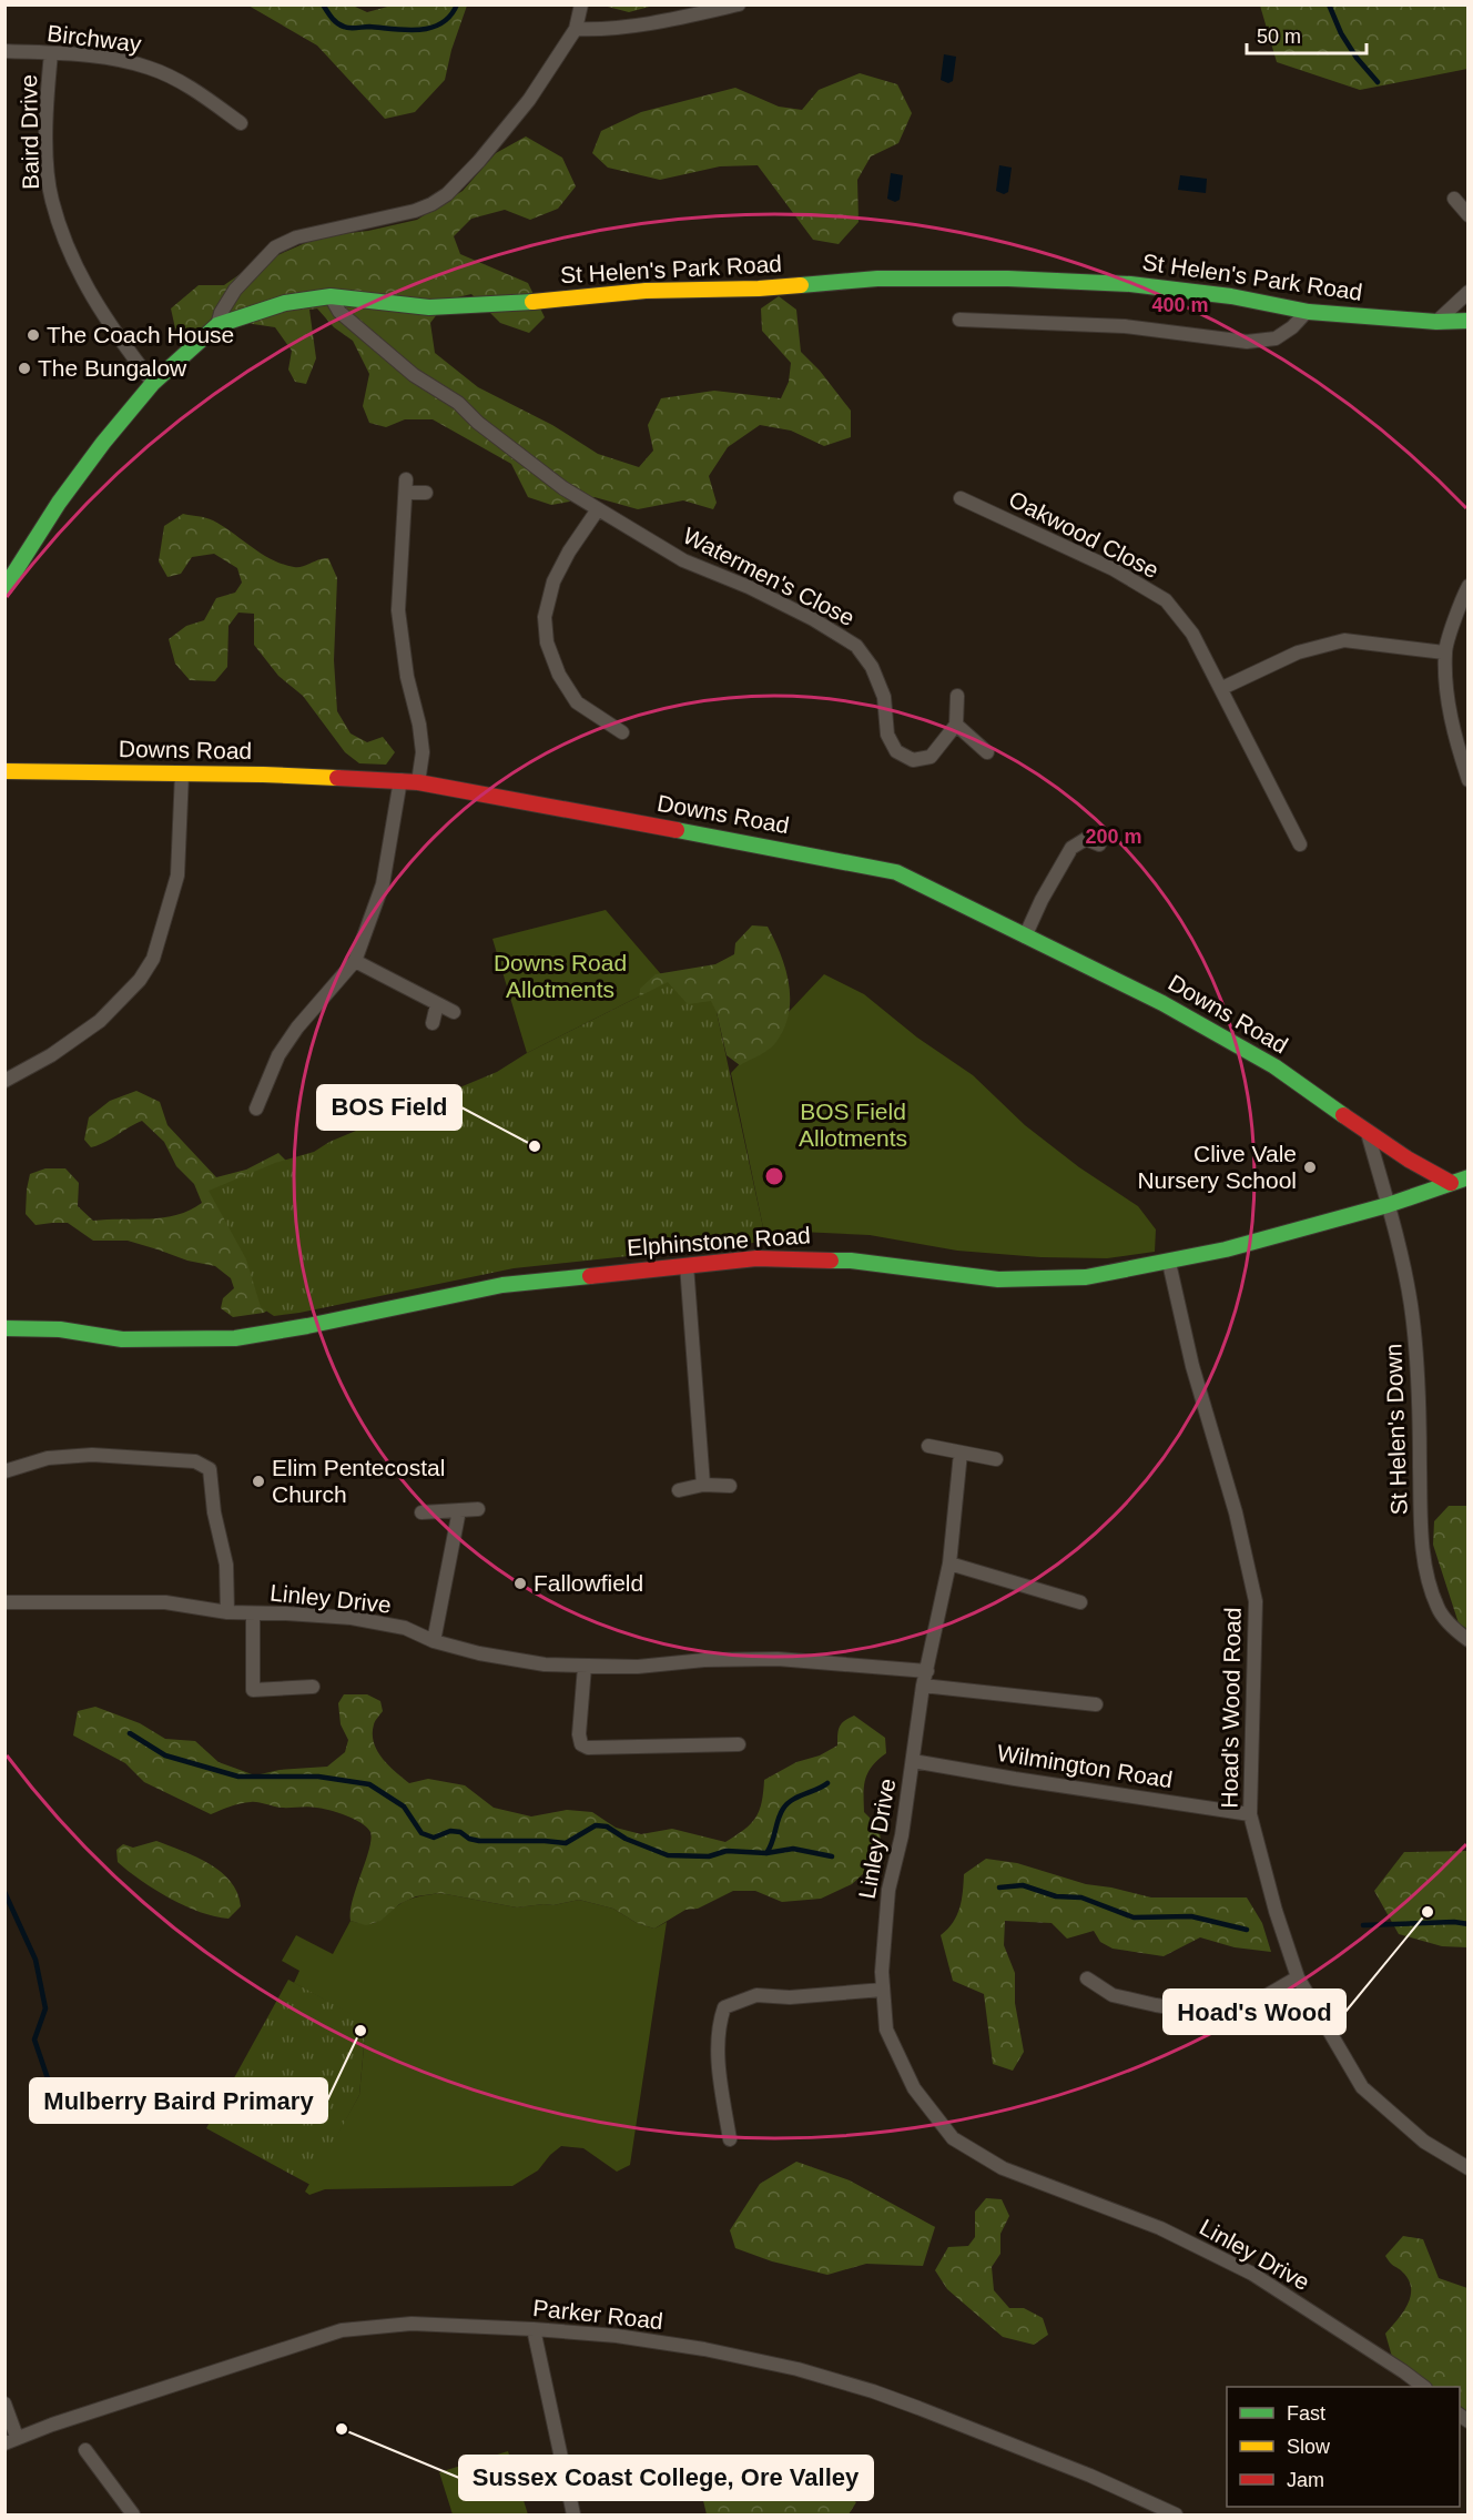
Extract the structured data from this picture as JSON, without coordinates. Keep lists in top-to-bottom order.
{
  "streets": {
    "street": [
      "Birchway",
      "Baird Drive",
      "St Helen's Park Road",
      "Oakwood Close",
      "Watermen's Close",
      "Downs Road",
      "Elphinstone Road",
      "St Helen's Down",
      "Linley Drive",
      "Hoad's Wood Road",
      "Wilmington Road",
      "Parker Road"
    ]
  },
  "crossings": [
    ["Birchway", "Baird Drive"],
    ["Baird Drive", "St Helen's Park Road"],
    ["St Helen's Park Road", "Watermen's Close"],
    ["Downs Road", "Elphinstone Road"],
    ["Elphinstone Road", "St Helen's Down"],
    ["Elphinstone Road", "Hoad's Wood Road"],
    ["Linley Drive", "Wilmington Road"],
    ["Hoad's Wood Road", "Wilmington Road"]
  ],
  "parks": ["Downs Road Allotments", "BOS Field Allotments"],
  "places": [
    "The Coach House",
    "The Bungalow",
    "BOS Field",
    "Clive Vale Nursery School",
    "Elim Pentecostal Church",
    "Fallowfield",
    "Hoad's Wood",
    "Mulberry Baird Primary",
    "Sussex Coast College, Ore Valley"
  ],
  "legend": ["Fast", "Slow", "Jam"],
  "scale_bar": "50 m",
  "rings": ["400 m", "200 m"]
}
